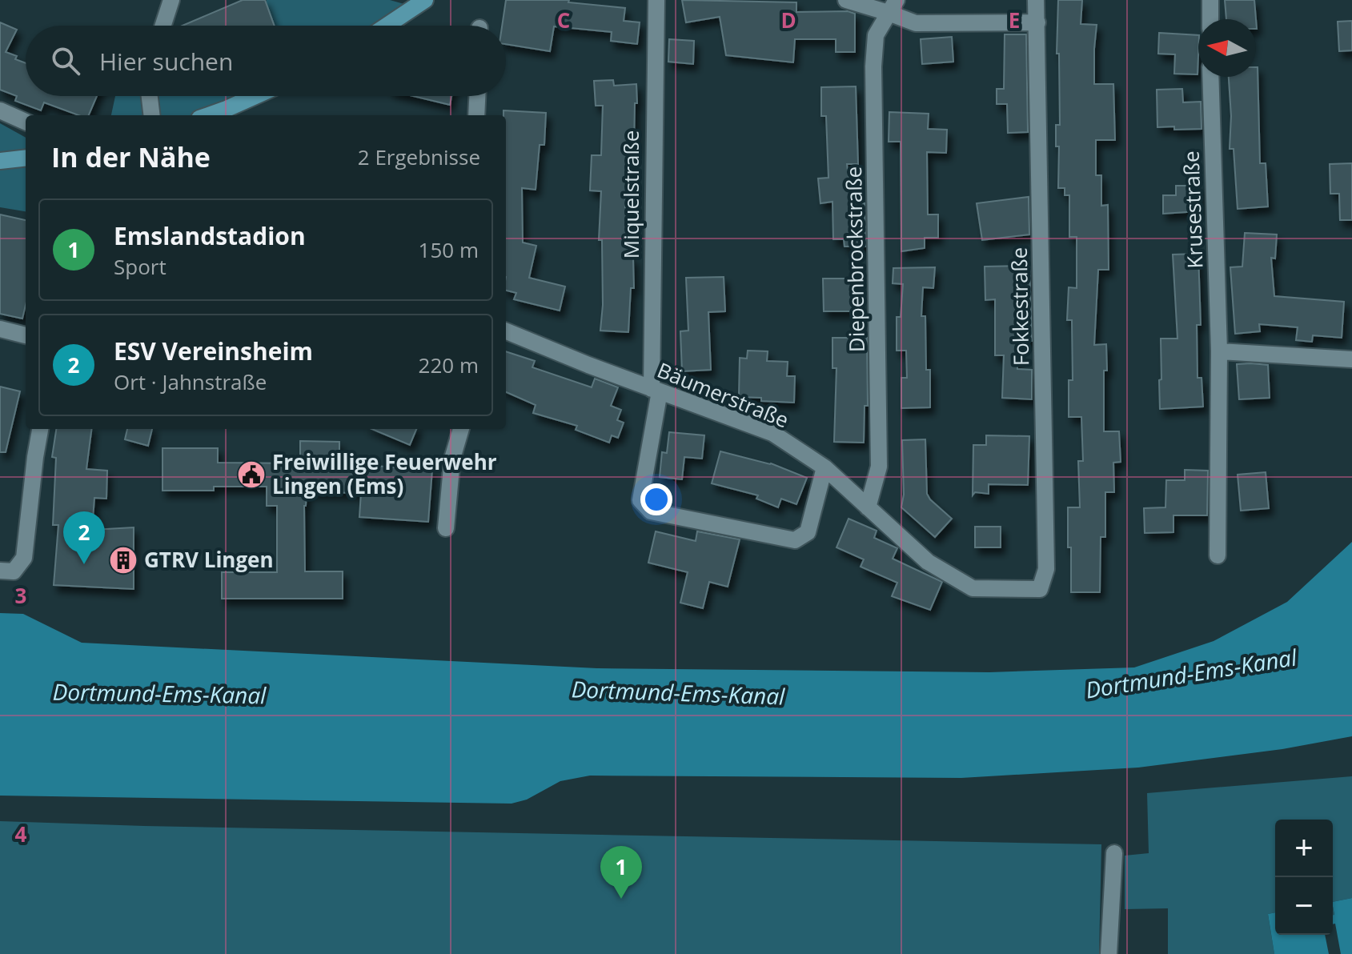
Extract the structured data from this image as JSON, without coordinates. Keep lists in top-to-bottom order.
{
  "streets": {
    "street": [
      "Miquelstraße",
      "Krusestraße",
      "Diepenbrockstraße",
      "Fokkestraße",
      "Bäumerstraße"
    ]
  },
  "crossings": [
    ["Miquelstraße", "Bäumerstraße"],
    ["Diepenbrockstraße", "Bäumerstraße"],
    ["Fokkestraße", "Bäumerstraße"]
  ],
  "water": ["Dortmund-Ems-Kanal"],
  "places": {
    "public building": ["Freiwillige Feuerwehr Lingen (Ems)"],
    "building": ["GTRV Lingen"]
  },
  "north": "left",
  "page": {
    "search": "Hier suchen",
    "heading": ["In der Nähe", "2 Ergebnisse"],
    "list": [
      {
        "mark": "1",
        "name": "Emslandstadion",
        "note": "Sport",
        "value": "150 m"
      },
      {
        "mark": "2",
        "name": "ESV Vereinsheim",
        "note": "Ort · Jahnstraße",
        "value": "220 m"
      }
    ],
    "pins": ["2", "1"],
    "map_buttons": ["+", "−"]
  },
  "grid": {
    "columns": ["C", "D", "E"],
    "rows": ["3", "4"]
  }
}
